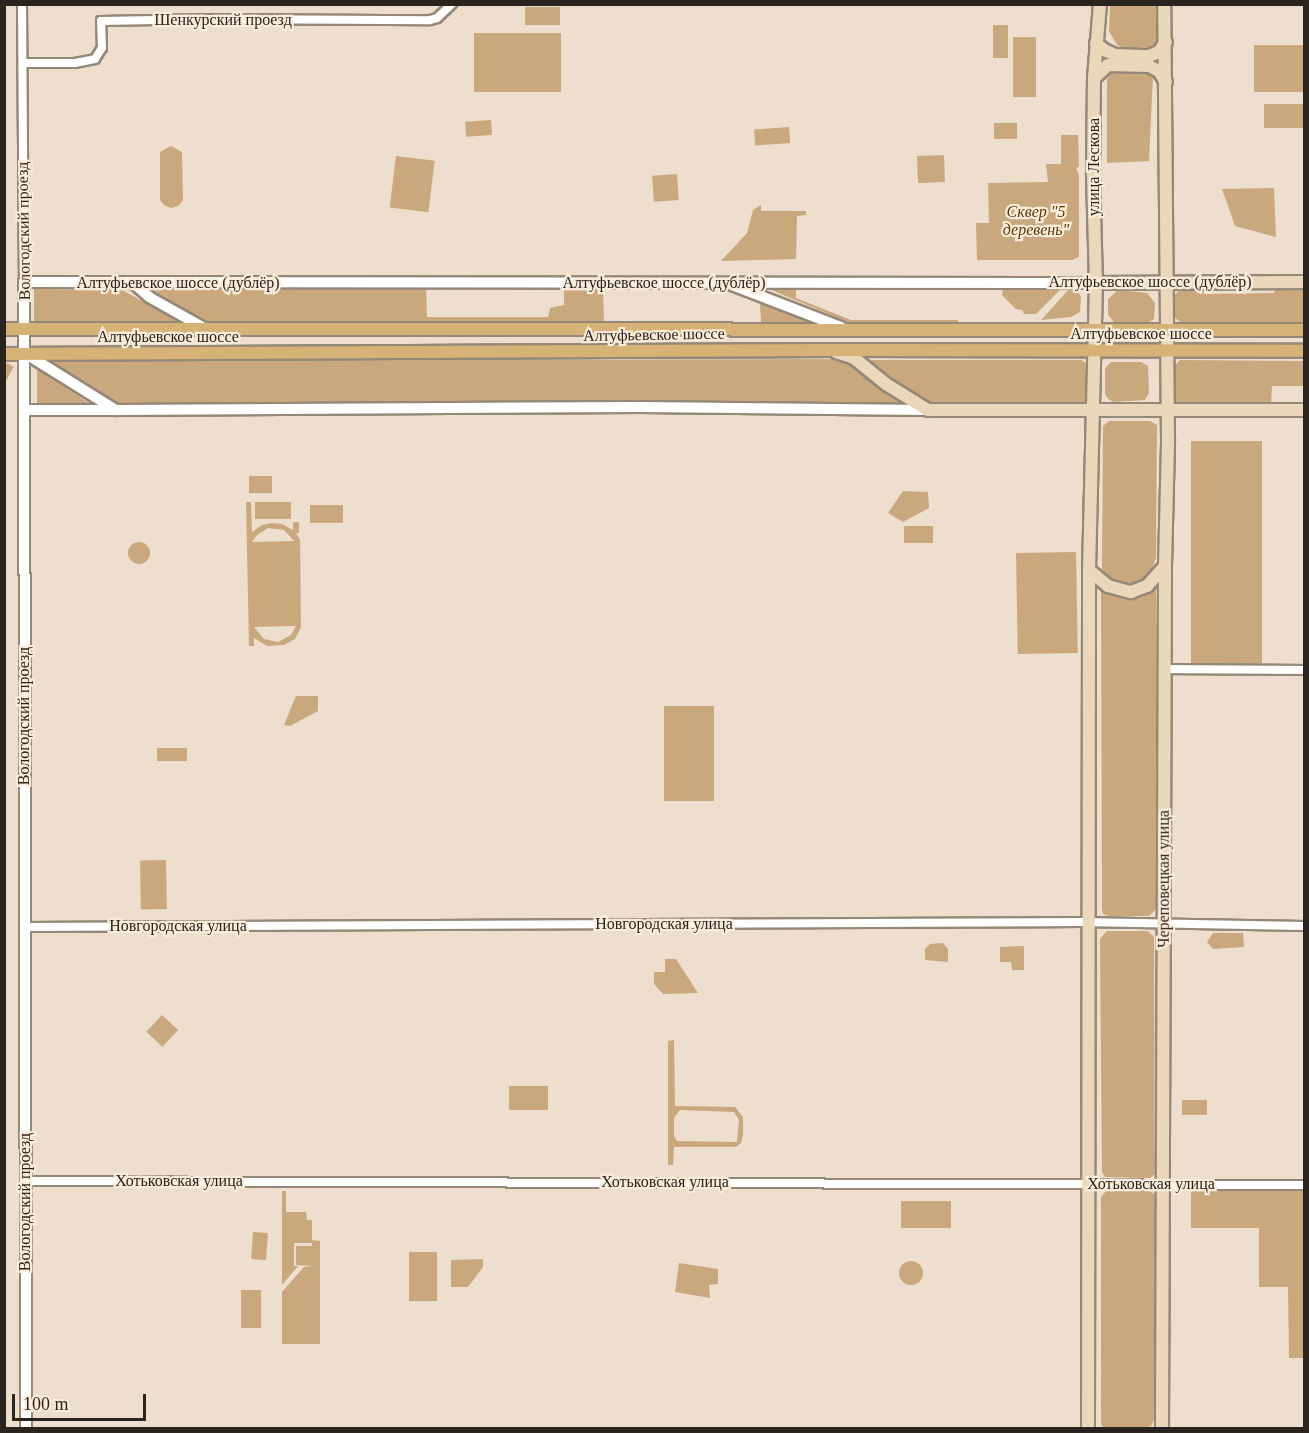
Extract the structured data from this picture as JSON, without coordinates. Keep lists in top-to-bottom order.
{
  "streets": {
    "main road": [
      "улица Лескова",
      "Алтуфьевское шоссе (дублёр)",
      "Алтуфьевское шоссе",
      "Череповецкая улица"
    ],
    "street": [
      "Шенкурский проезд",
      "Вологодский проезд",
      "Новгородская улица",
      "Хотьковская улица"
    ]
  },
  "crossings": [
    ["Шенкурский проезд", "Вологодский проезд"],
    ["улица Лескова", "Алтуфьевское шоссе (дублёр)"],
    ["улица Лескова", "Алтуфьевское шоссе"],
    ["Вологодский проезд", "Алтуфьевское шоссе (дублёр)"],
    ["Вологодский проезд", "Алтуфьевское шоссе"],
    ["Вологодский проезд", "Новгородская улица"],
    ["Вологодский проезд", "Хотьковская улица"],
    ["Алтуфьевское шоссе", "Череповецкая улица"],
    ["Череповецкая улица", "Новгородская улица"],
    ["Череповецкая улица", "Хотьковская улица"]
  ],
  "parks": ["Сквер \"5 деревень\""],
  "scale_bar": "100 m"
}
